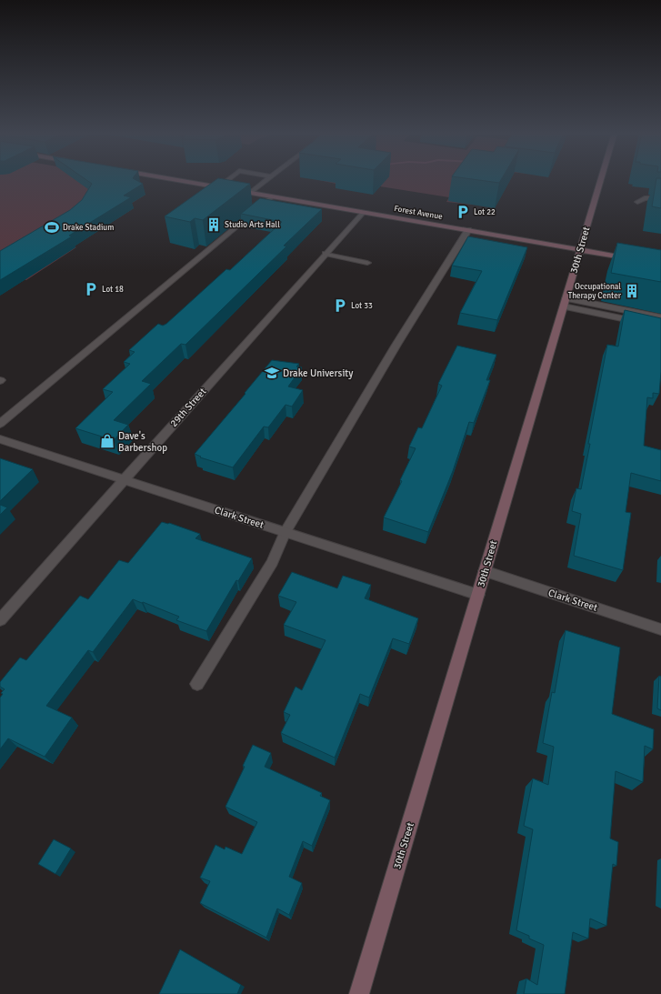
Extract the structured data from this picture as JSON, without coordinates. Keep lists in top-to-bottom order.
{
  "streets": {
    "main road": ["Forest Avenue", "30th Street"],
    "street": ["29th Street", "Clark Street"]
  },
  "crossings": [
    ["Forest Avenue", "30th Street"],
    ["Forest Avenue", "29th Street"],
    ["30th Street", "Clark Street"],
    ["29th Street", "Clark Street"]
  ],
  "places": {
    "parking": ["Lot 22", "Lot 18", "Lot 33"],
    "building": ["Studio Arts Hall", "Occupational Therapy Center"],
    "sports": ["Drake Stadium"],
    "school or university": ["Drake University"],
    "shop": ["Dave's Barbershop"]
  }
}
